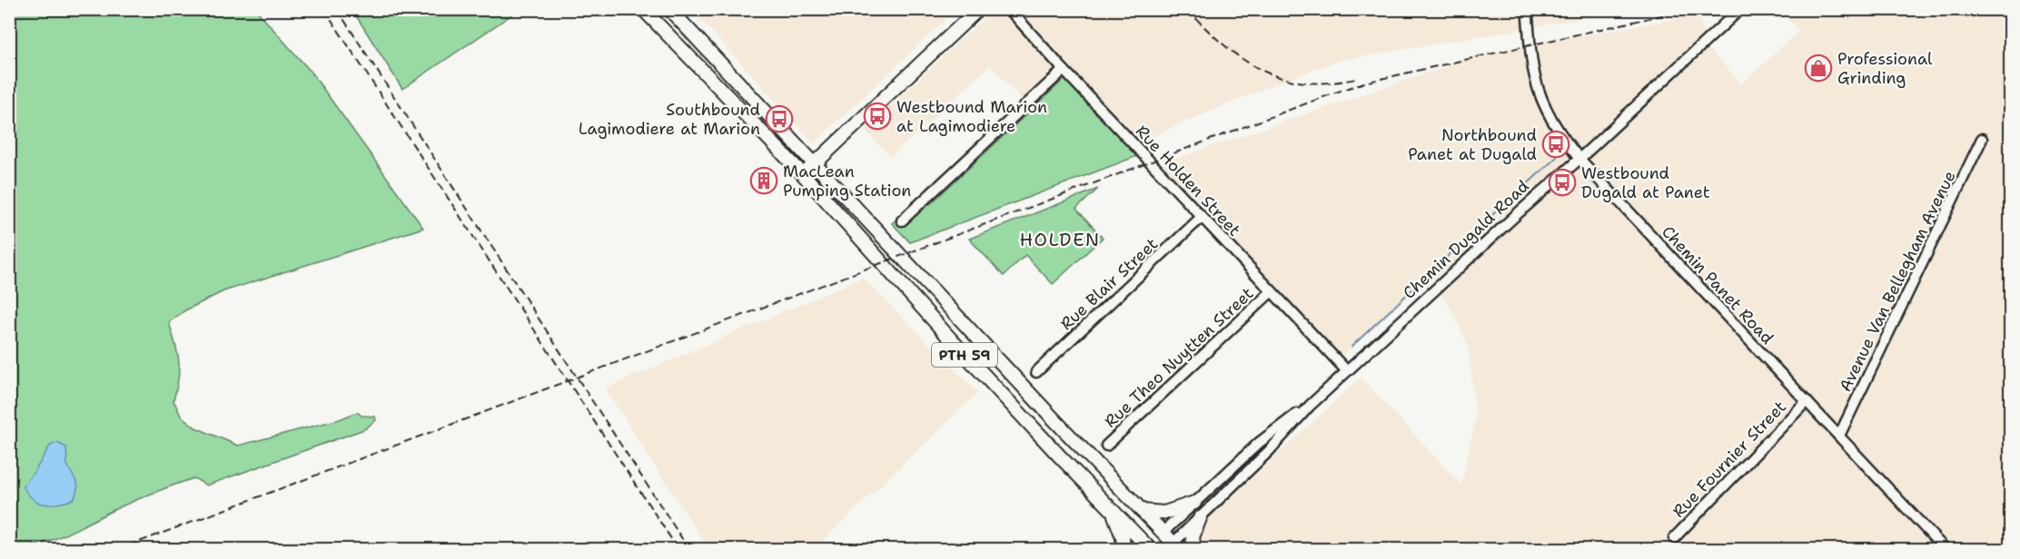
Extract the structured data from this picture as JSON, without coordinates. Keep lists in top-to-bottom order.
{
  "streets": {
    "main road": ["Chemin Dugald Road", "PTH 59"],
    "street": [
      "Rue Holden Street",
      "Avenue Van Bellegham Avenue",
      "Rue Blair Street",
      "Chemin Panet Road",
      "Rue Theo Nuytten Street",
      "Rue Fournier Street"
    ]
  },
  "crossings": [
    ["Rue Holden Street", "Chemin Dugald Road"],
    ["Rue Holden Street", "Rue Blair Street"],
    ["Rue Holden Street", "Rue Theo Nuytten Street"],
    ["Chemin Dugald Road", "Chemin Panet Road"],
    ["Chemin Dugald Road", "PTH 59"],
    ["Avenue Van Bellegham Avenue", "Chemin Panet Road"],
    ["Chemin Panet Road", "Rue Fournier Street"]
  ],
  "districts": ["HOLDEN"],
  "places": {
    "shop": ["Professional Grinding"],
    "bus stop": [
      "Westbound Marion at Lagimodiere",
      "Southbound Lagimodiere at Marion",
      "Northbound Panet at Dugald",
      "Westbound Dugald at Panet"
    ],
    "building": ["MacLean Pumping Station"]
  }
}
